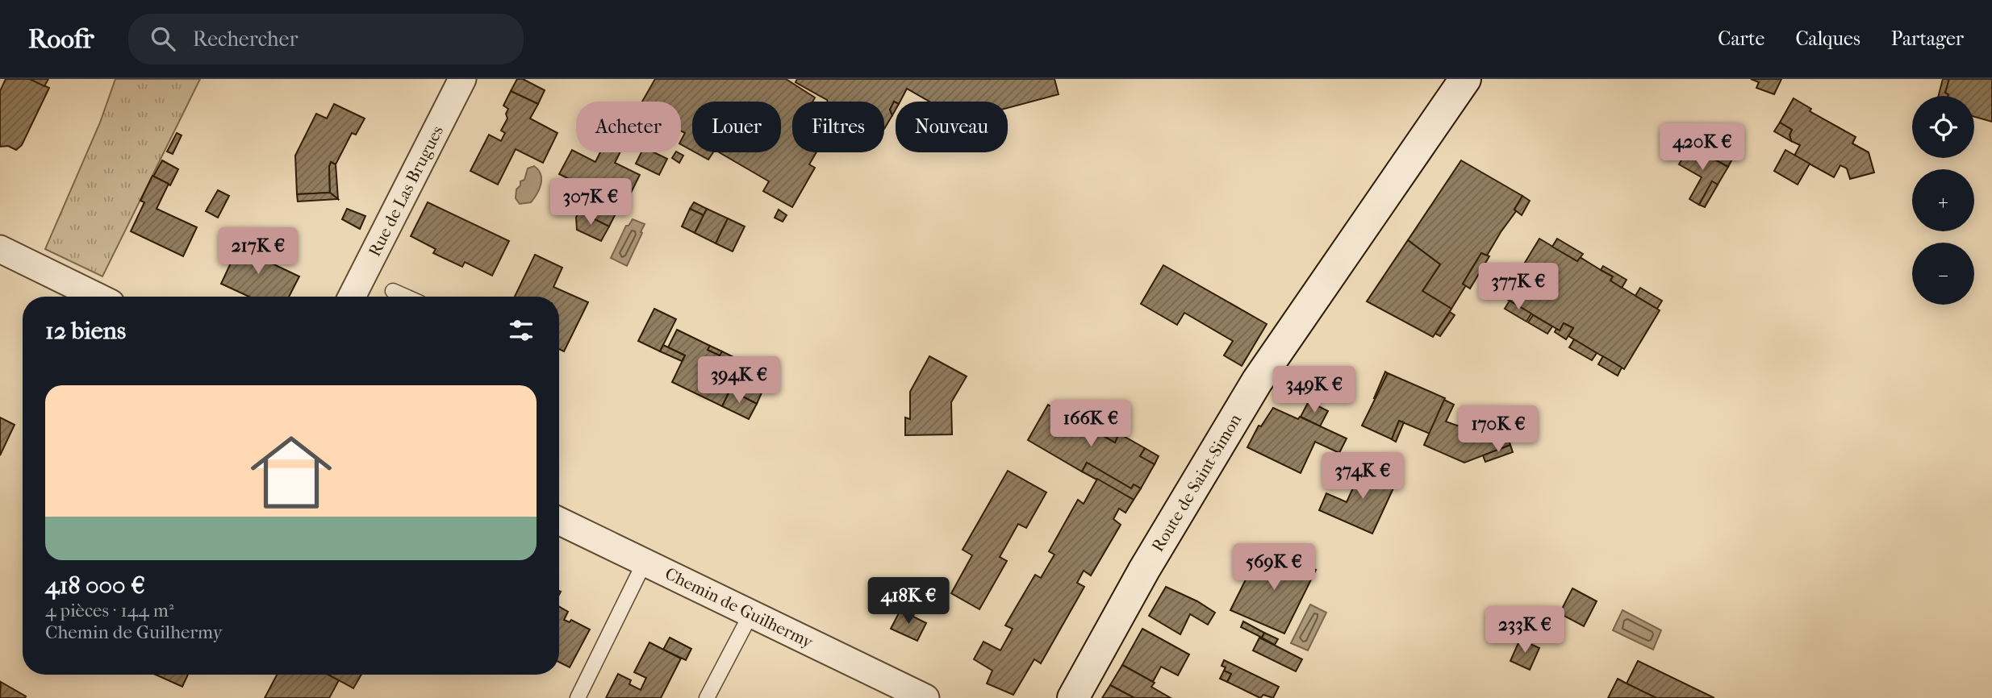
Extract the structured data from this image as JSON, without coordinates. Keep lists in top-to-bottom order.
{
  "streets": {
    "main road": ["Route de Saint-Simon"],
    "street": ["Rue de Las Brugues", "Chemin de Guilhermy"]
  },
  "page": {
    "header": "Roofr",
    "search": "Rechercher",
    "nav": ["Carte", "Calques", "Partager"],
    "map_buttons": ["+", "−"],
    "chip": [
      "Acheter",
      "Louer",
      "Filtres",
      "Nouveau"
    ],
    "price": [
      "420K €",
      "307K €",
      "217K €",
      "377K €",
      "394K €",
      "349K €",
      "166K €",
      "170K €",
      "374K €",
      "569K €",
      "418K €",
      "233K €"
    ],
    "heading": "12 biens",
    "list": [
      {
        "name": "418 000 €",
        "note": "4 pièces · 144 m² · Chemin de Guilhermy"
      }
    ]
  }
}
